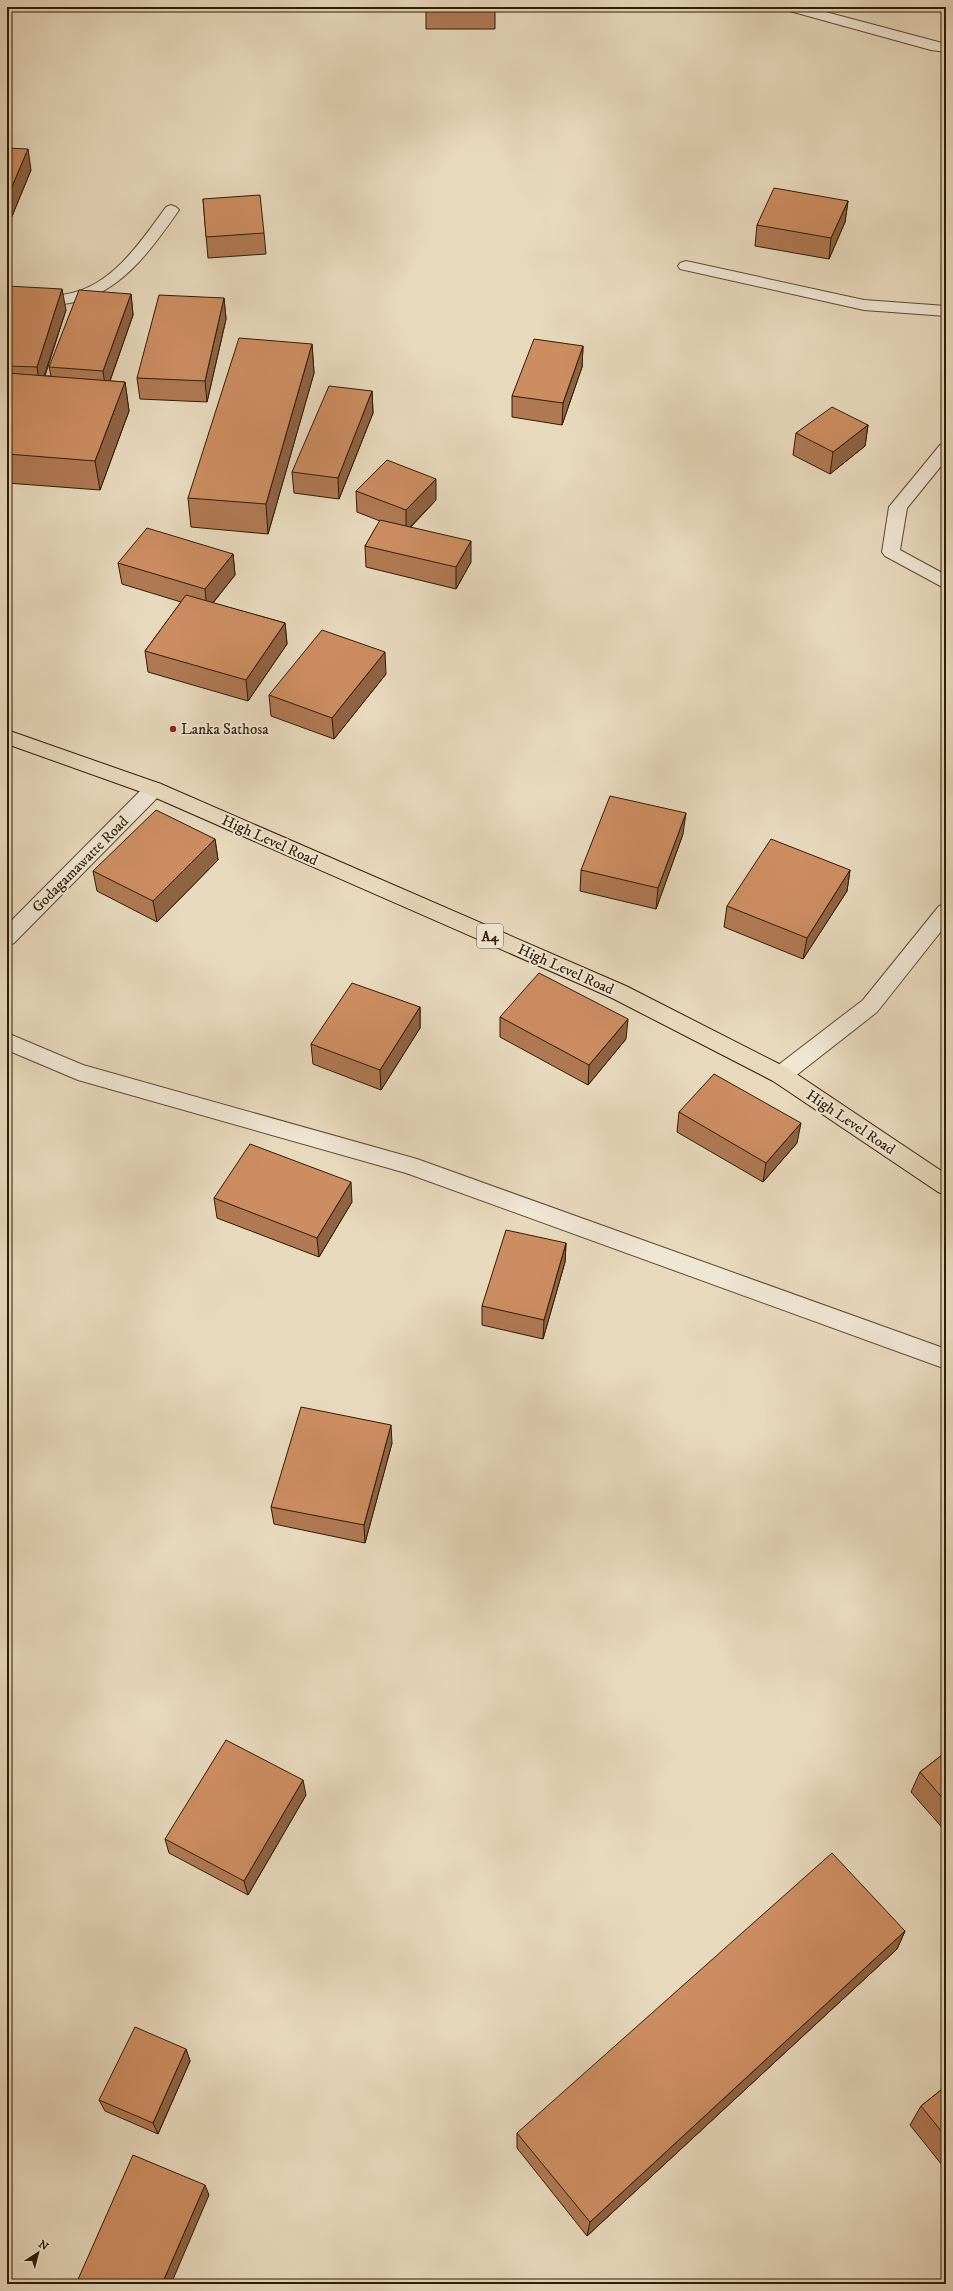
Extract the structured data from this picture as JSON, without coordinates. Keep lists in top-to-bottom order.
{
  "streets": {
    "highway": ["High Level Road", "A4"],
    "street": ["Godagamawatte Road"]
  },
  "crossings": [
    ["High Level Road", "Godagamawatte Road"]
  ],
  "places": ["Lanka Sathosa"],
  "north": "top right"
}
